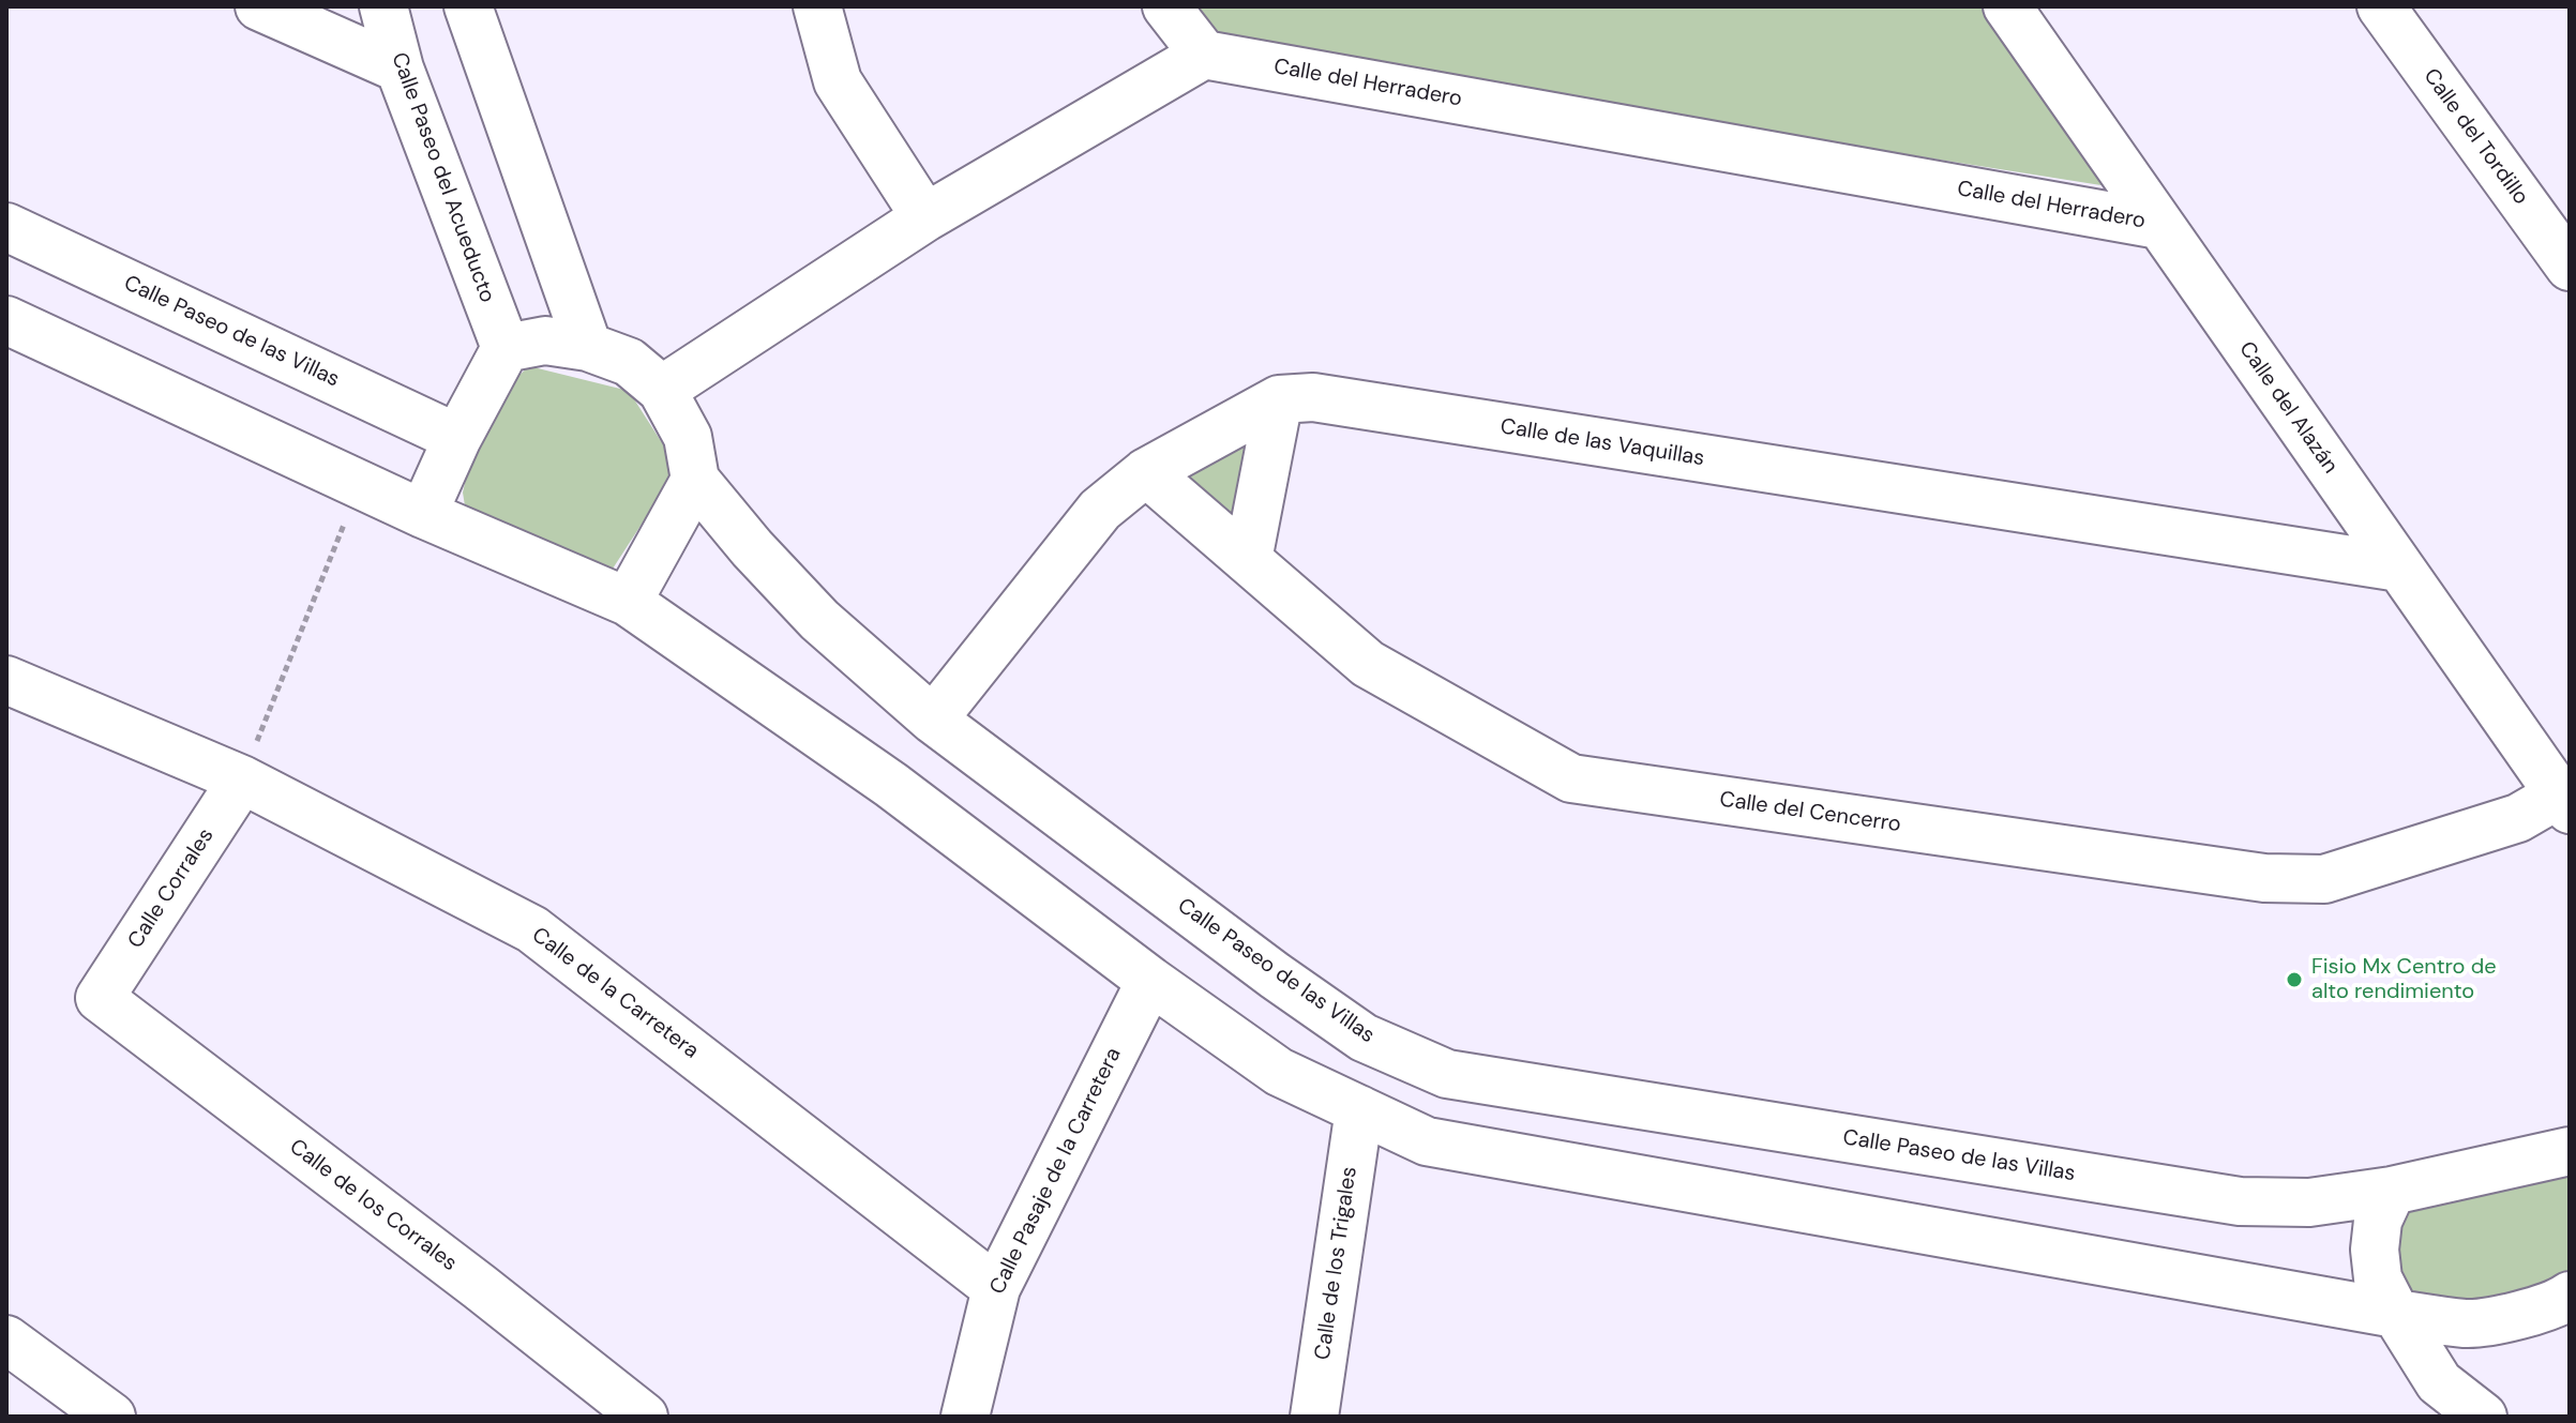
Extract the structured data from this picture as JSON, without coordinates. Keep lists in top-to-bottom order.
{
  "streets": {
    "street": [
      "Calle del Herradero",
      "Calle del Tordillo",
      "Calle Paseo del Acueducto",
      "Calle Paseo de las Villas",
      "Calle del Alazán",
      "Calle de las Vaquillas",
      "Calle del Cencerro",
      "Calle Corrales",
      "Calle de la Carretera",
      "Calle Pasaje de la Carretera",
      "Calle de los Corrales",
      "Calle de los Trigales"
    ]
  },
  "crossings": [
    ["Calle del Herradero", "Calle del Alazán"],
    ["Calle Paseo del Acueducto", "Calle Paseo de las Villas"],
    ["Calle Paseo de las Villas", "Calle de las Vaquillas"],
    ["Calle del Alazán", "Calle de las Vaquillas"],
    ["Calle del Alazán", "Calle del Cencerro"],
    ["Calle de las Vaquillas", "Calle del Cencerro"],
    ["Calle Corrales", "Calle de la Carretera"],
    ["Calle Corrales", "Calle de los Corrales"],
    ["Calle de la Carretera", "Calle Pasaje de la Carretera"]
  ],
  "places": ["Fisio Mx Centro de alto rendimiento"]
}
